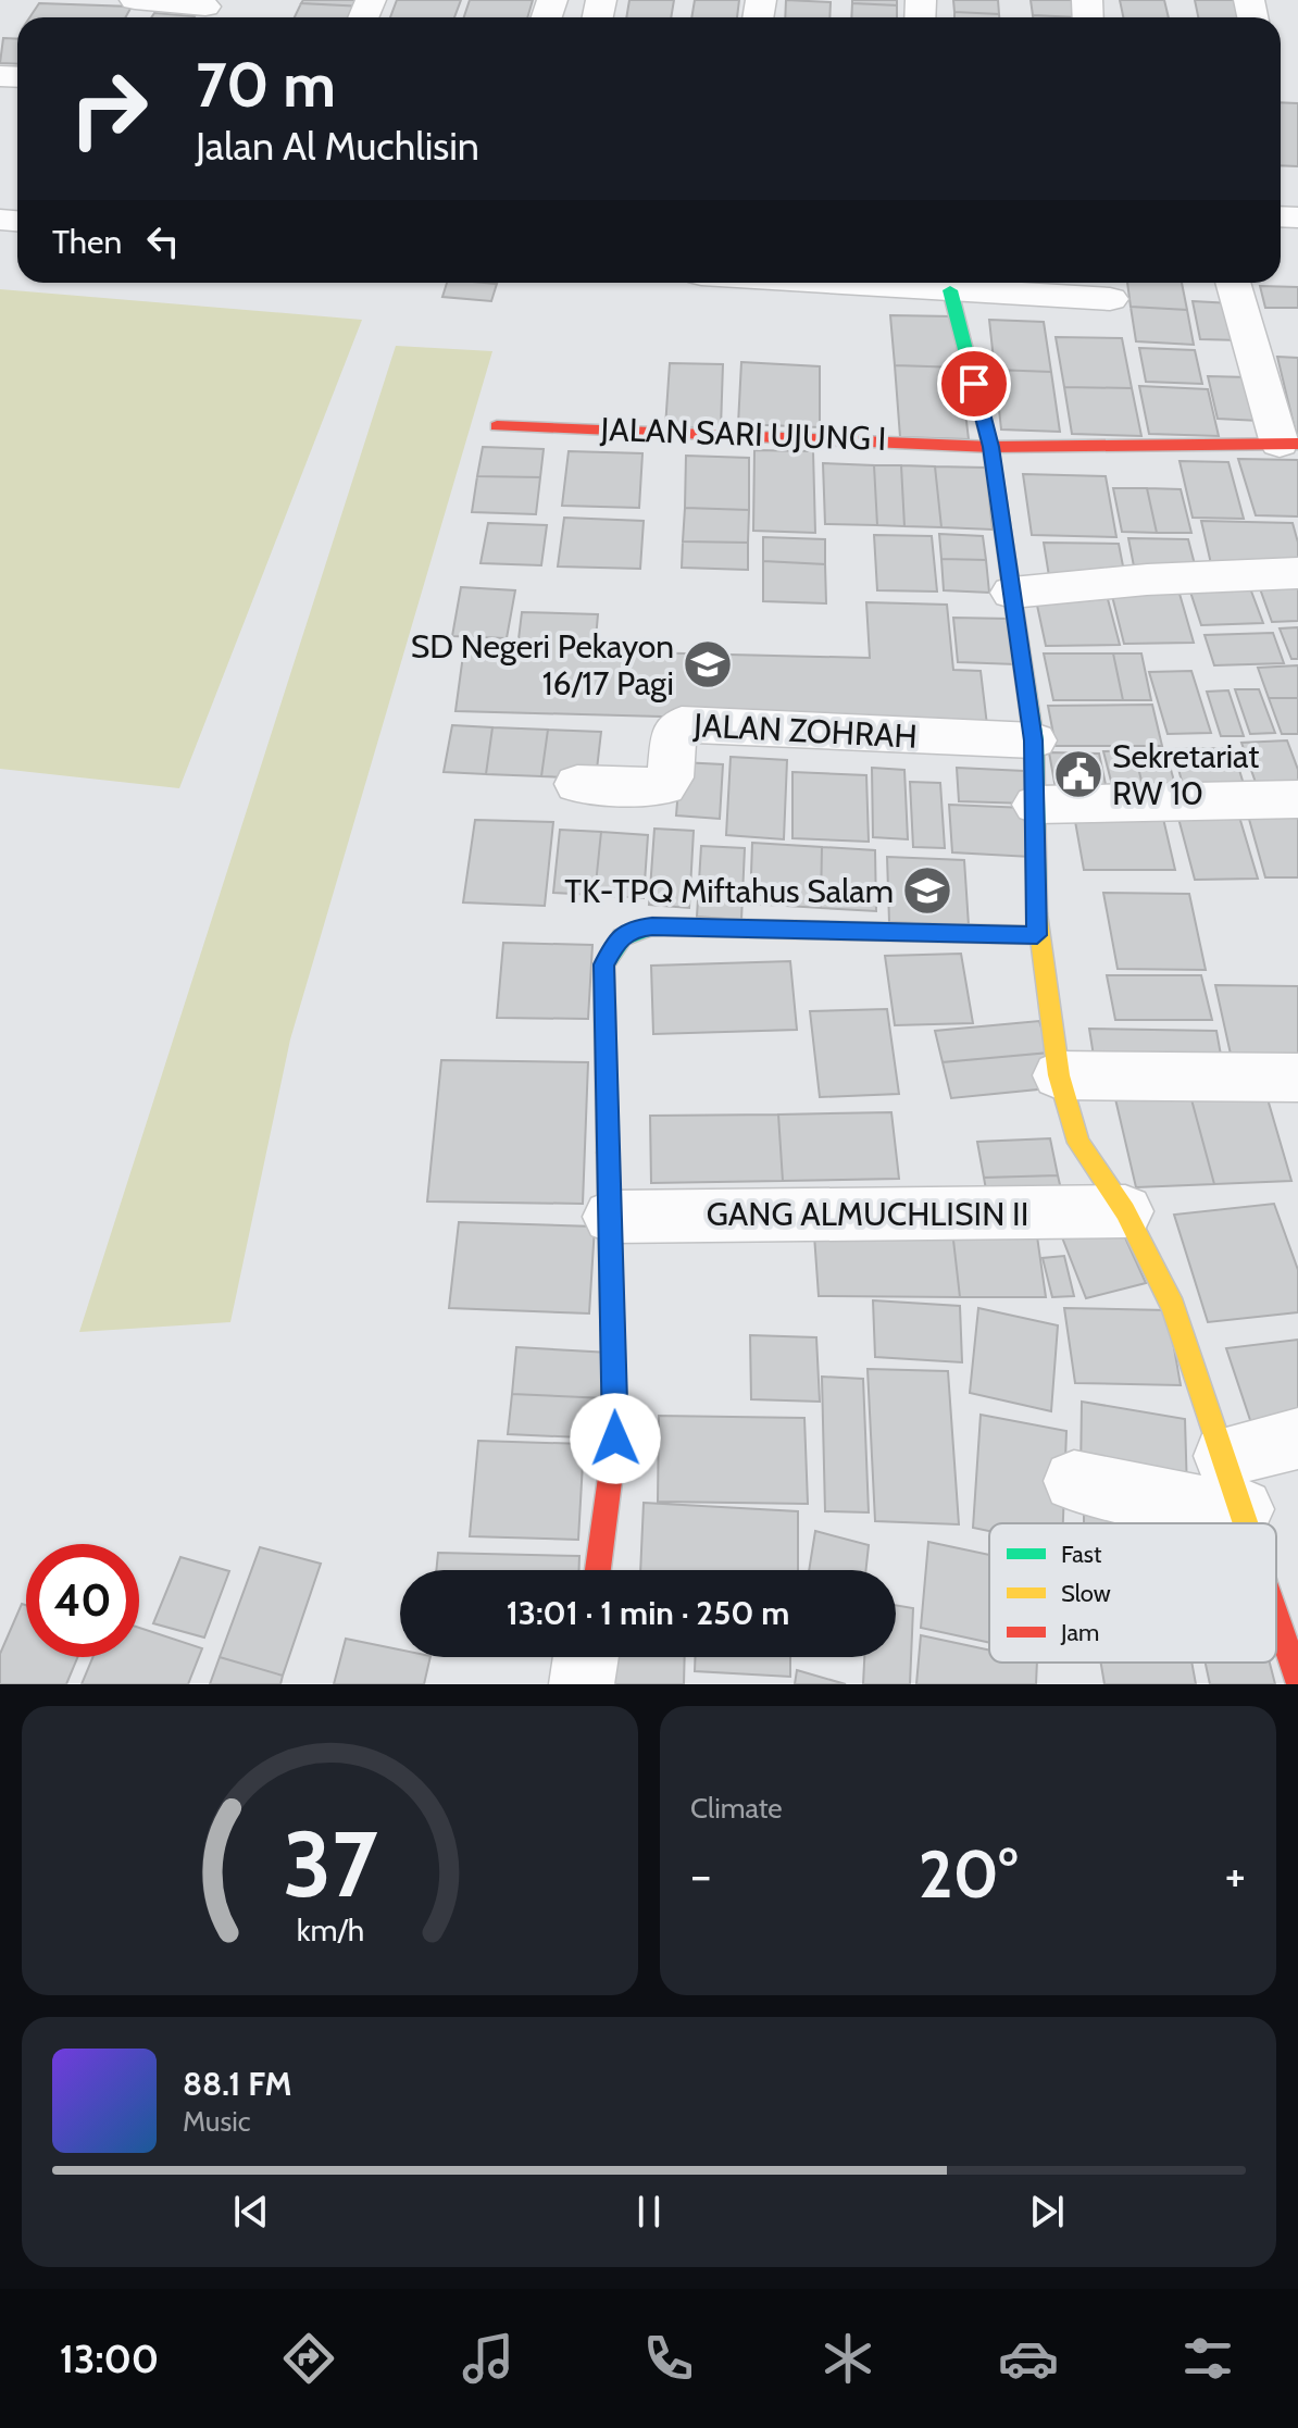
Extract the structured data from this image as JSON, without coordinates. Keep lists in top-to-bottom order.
{
  "streets": {
    "street": ["JALAN SARI UJUNG I", "JALAN ZOHRAH", "GANG ALMUCHLISIN II"]
  },
  "places": {
    "school or university": ["SD Negeri Pekayon 16/17 Pagi", "TK-TPQ Miftahus Salam"],
    "public building": ["Sekretariat RW 10"]
  },
  "legend": ["Fast", "Slow", "Jam"],
  "page": {
    "turn": ["70 m", "Jalan Al Muchlisin"],
    "then": "Then",
    "limit": "40",
    "trip": "13:01 · 1 min · 250 m",
    "tile": "Climate",
    "heat": ["−", "20°", "+"],
    "song": ["88.1 FM", "Music"],
    "tabs": "13:00",
    "gauge": ["37", "km/h"]
  }
}
